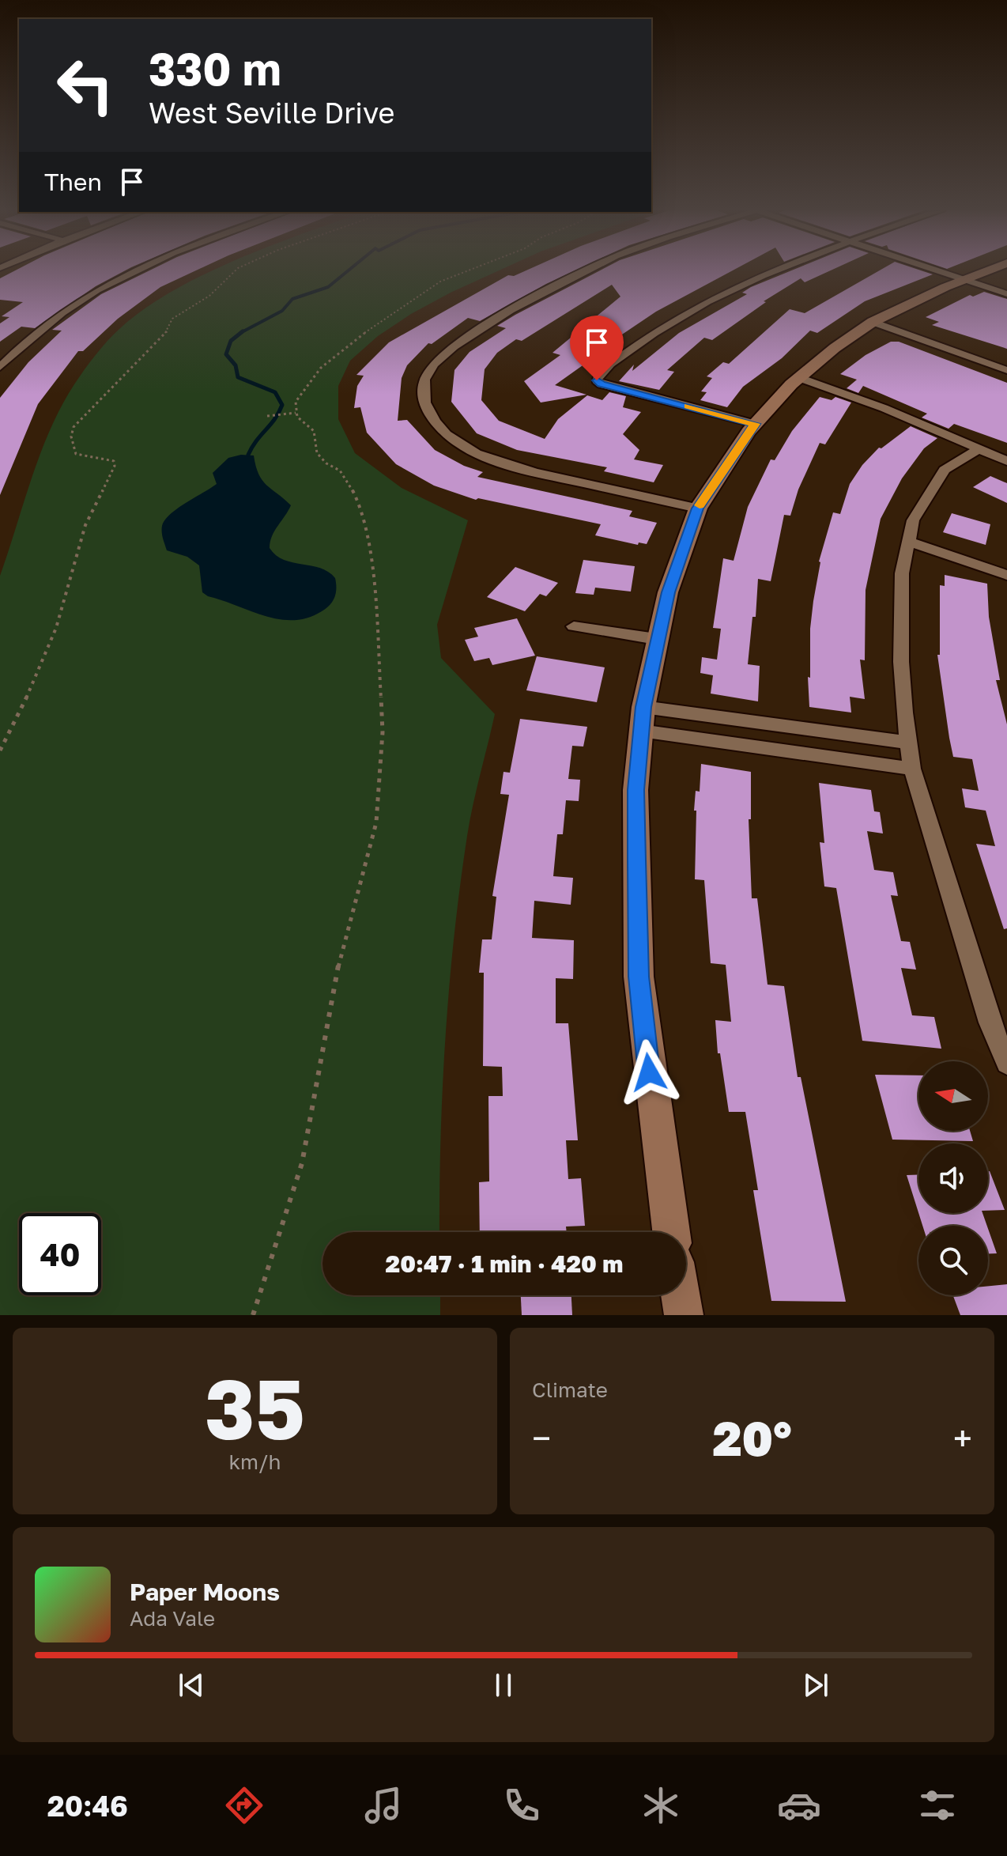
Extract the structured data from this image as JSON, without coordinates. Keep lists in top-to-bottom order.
{
  "north": "left",
  "page": {
    "turn": ["330 m", "West Seville Drive"],
    "then": "Then",
    "limit": "40",
    "trip": "20:47 · 1 min · 420 m",
    "tile": [
      ["35", "km/h"],
      "Climate"
    ],
    "heat": ["−", "20°", "+"],
    "song": ["Paper Moons", "Ada Vale"],
    "tabs": "20:46"
  }
}
